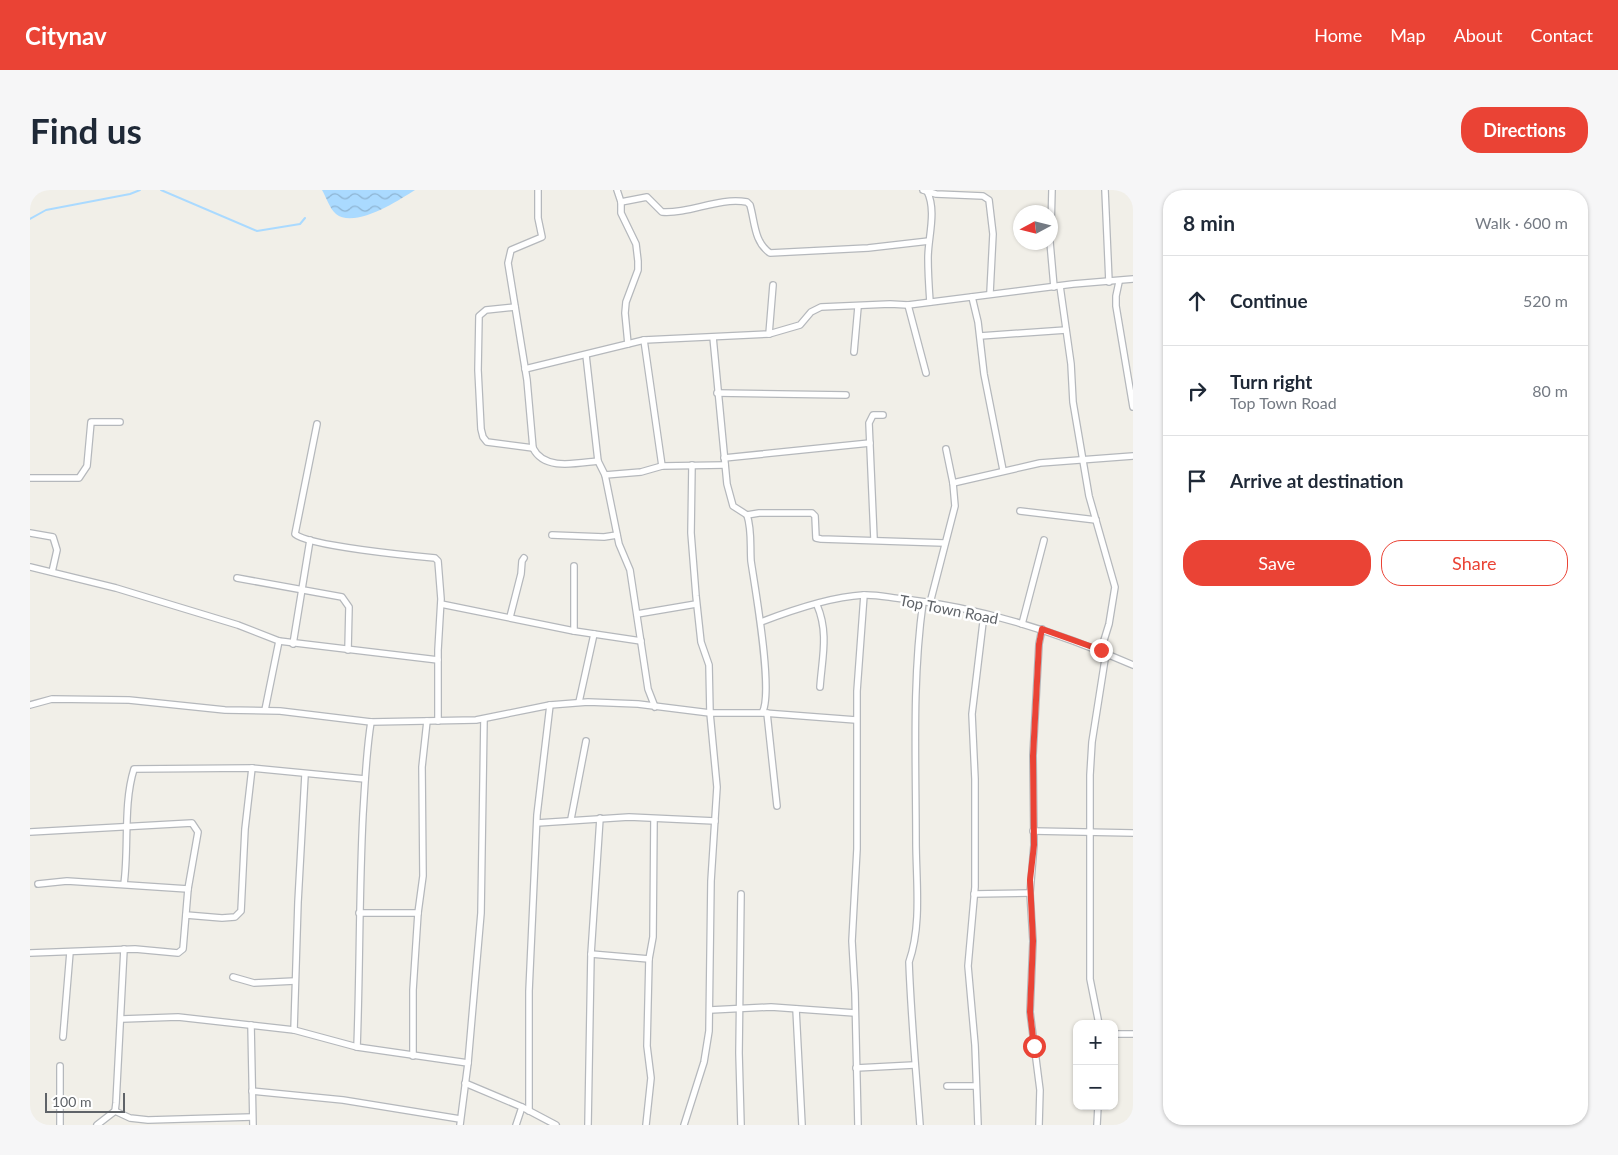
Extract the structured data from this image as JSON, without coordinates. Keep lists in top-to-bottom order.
{
  "streets": {
    "street": ["Top Town Road"]
  },
  "scale_bar": "100 m",
  "north": "left",
  "page": {
    "header": "Citynav",
    "nav": [
      "Home",
      "Map",
      "About",
      "Contact"
    ],
    "buttons": [
      "Directions",
      ["Save", "Share"]
    ],
    "title": "Find us",
    "heading": ["8 min", "Walk · 600 m"],
    "list": [
      ["Continue", "520 m"],
      ["Turn right", "Top Town Road", "80 m"],
      "Arrive at destination"
    ],
    "map_buttons": ["+", "−"],
    "scale": "100 m"
  }
}
